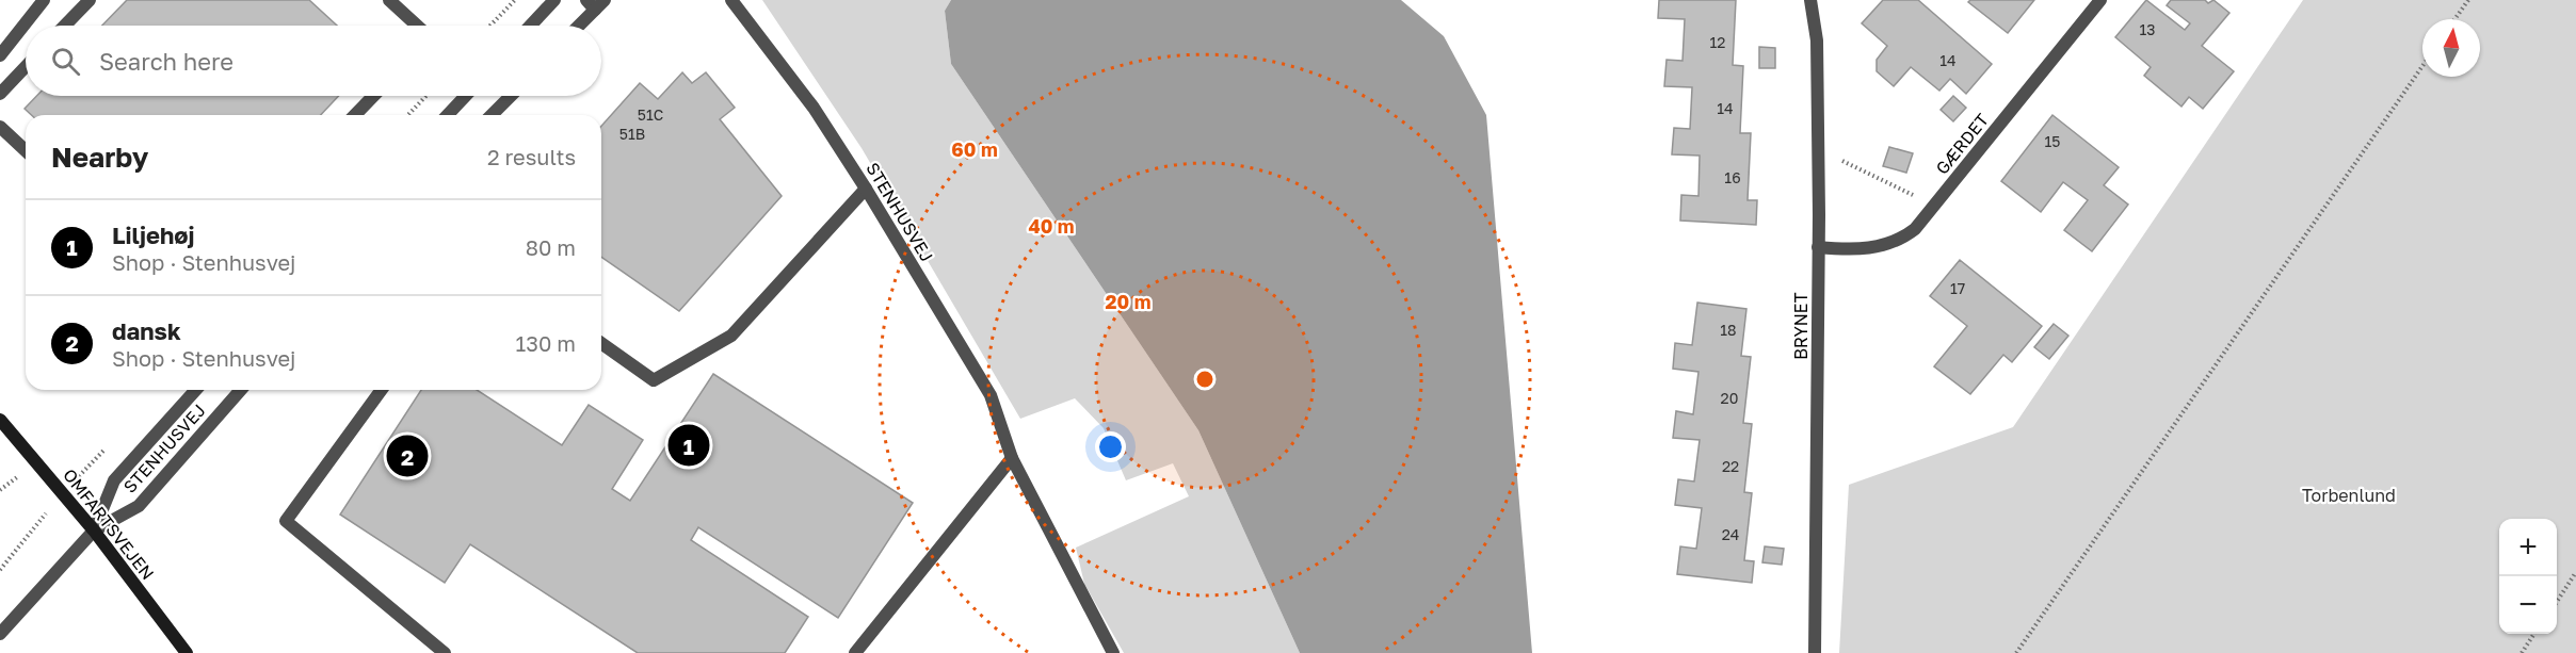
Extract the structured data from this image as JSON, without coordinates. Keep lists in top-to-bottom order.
{
  "streets": {
    "main road": ["OMFARTSVEJEN"],
    "street": ["GÆRDET", "STENHUSVEJ", "BRYNET"]
  },
  "crossings": [
    ["GÆRDET", "BRYNET"],
    ["STENHUSVEJ", "OMFARTSVEJEN"]
  ],
  "parks": ["Torbenlund"],
  "house_numbers": [
    "13",
    "12",
    "14",
    "14",
    "51C",
    "51B",
    "15",
    "16",
    "17",
    "18",
    "20",
    "22",
    "24"
  ],
  "north": "top",
  "page": {
    "search": "Search here",
    "heading": ["Nearby", "2 results"],
    "list": [
      {
        "mark": "1",
        "name": "Liljehøj",
        "note": "Shop · Stenhusvej",
        "value": "80 m"
      },
      {
        "mark": "2",
        "name": "dansk",
        "note": "Shop · Stenhusvej",
        "value": "130 m"
      }
    ],
    "pins": ["1", "2"],
    "map_buttons": ["+", "−"]
  },
  "rings": ["60 m", "40 m", "20 m"]
}
